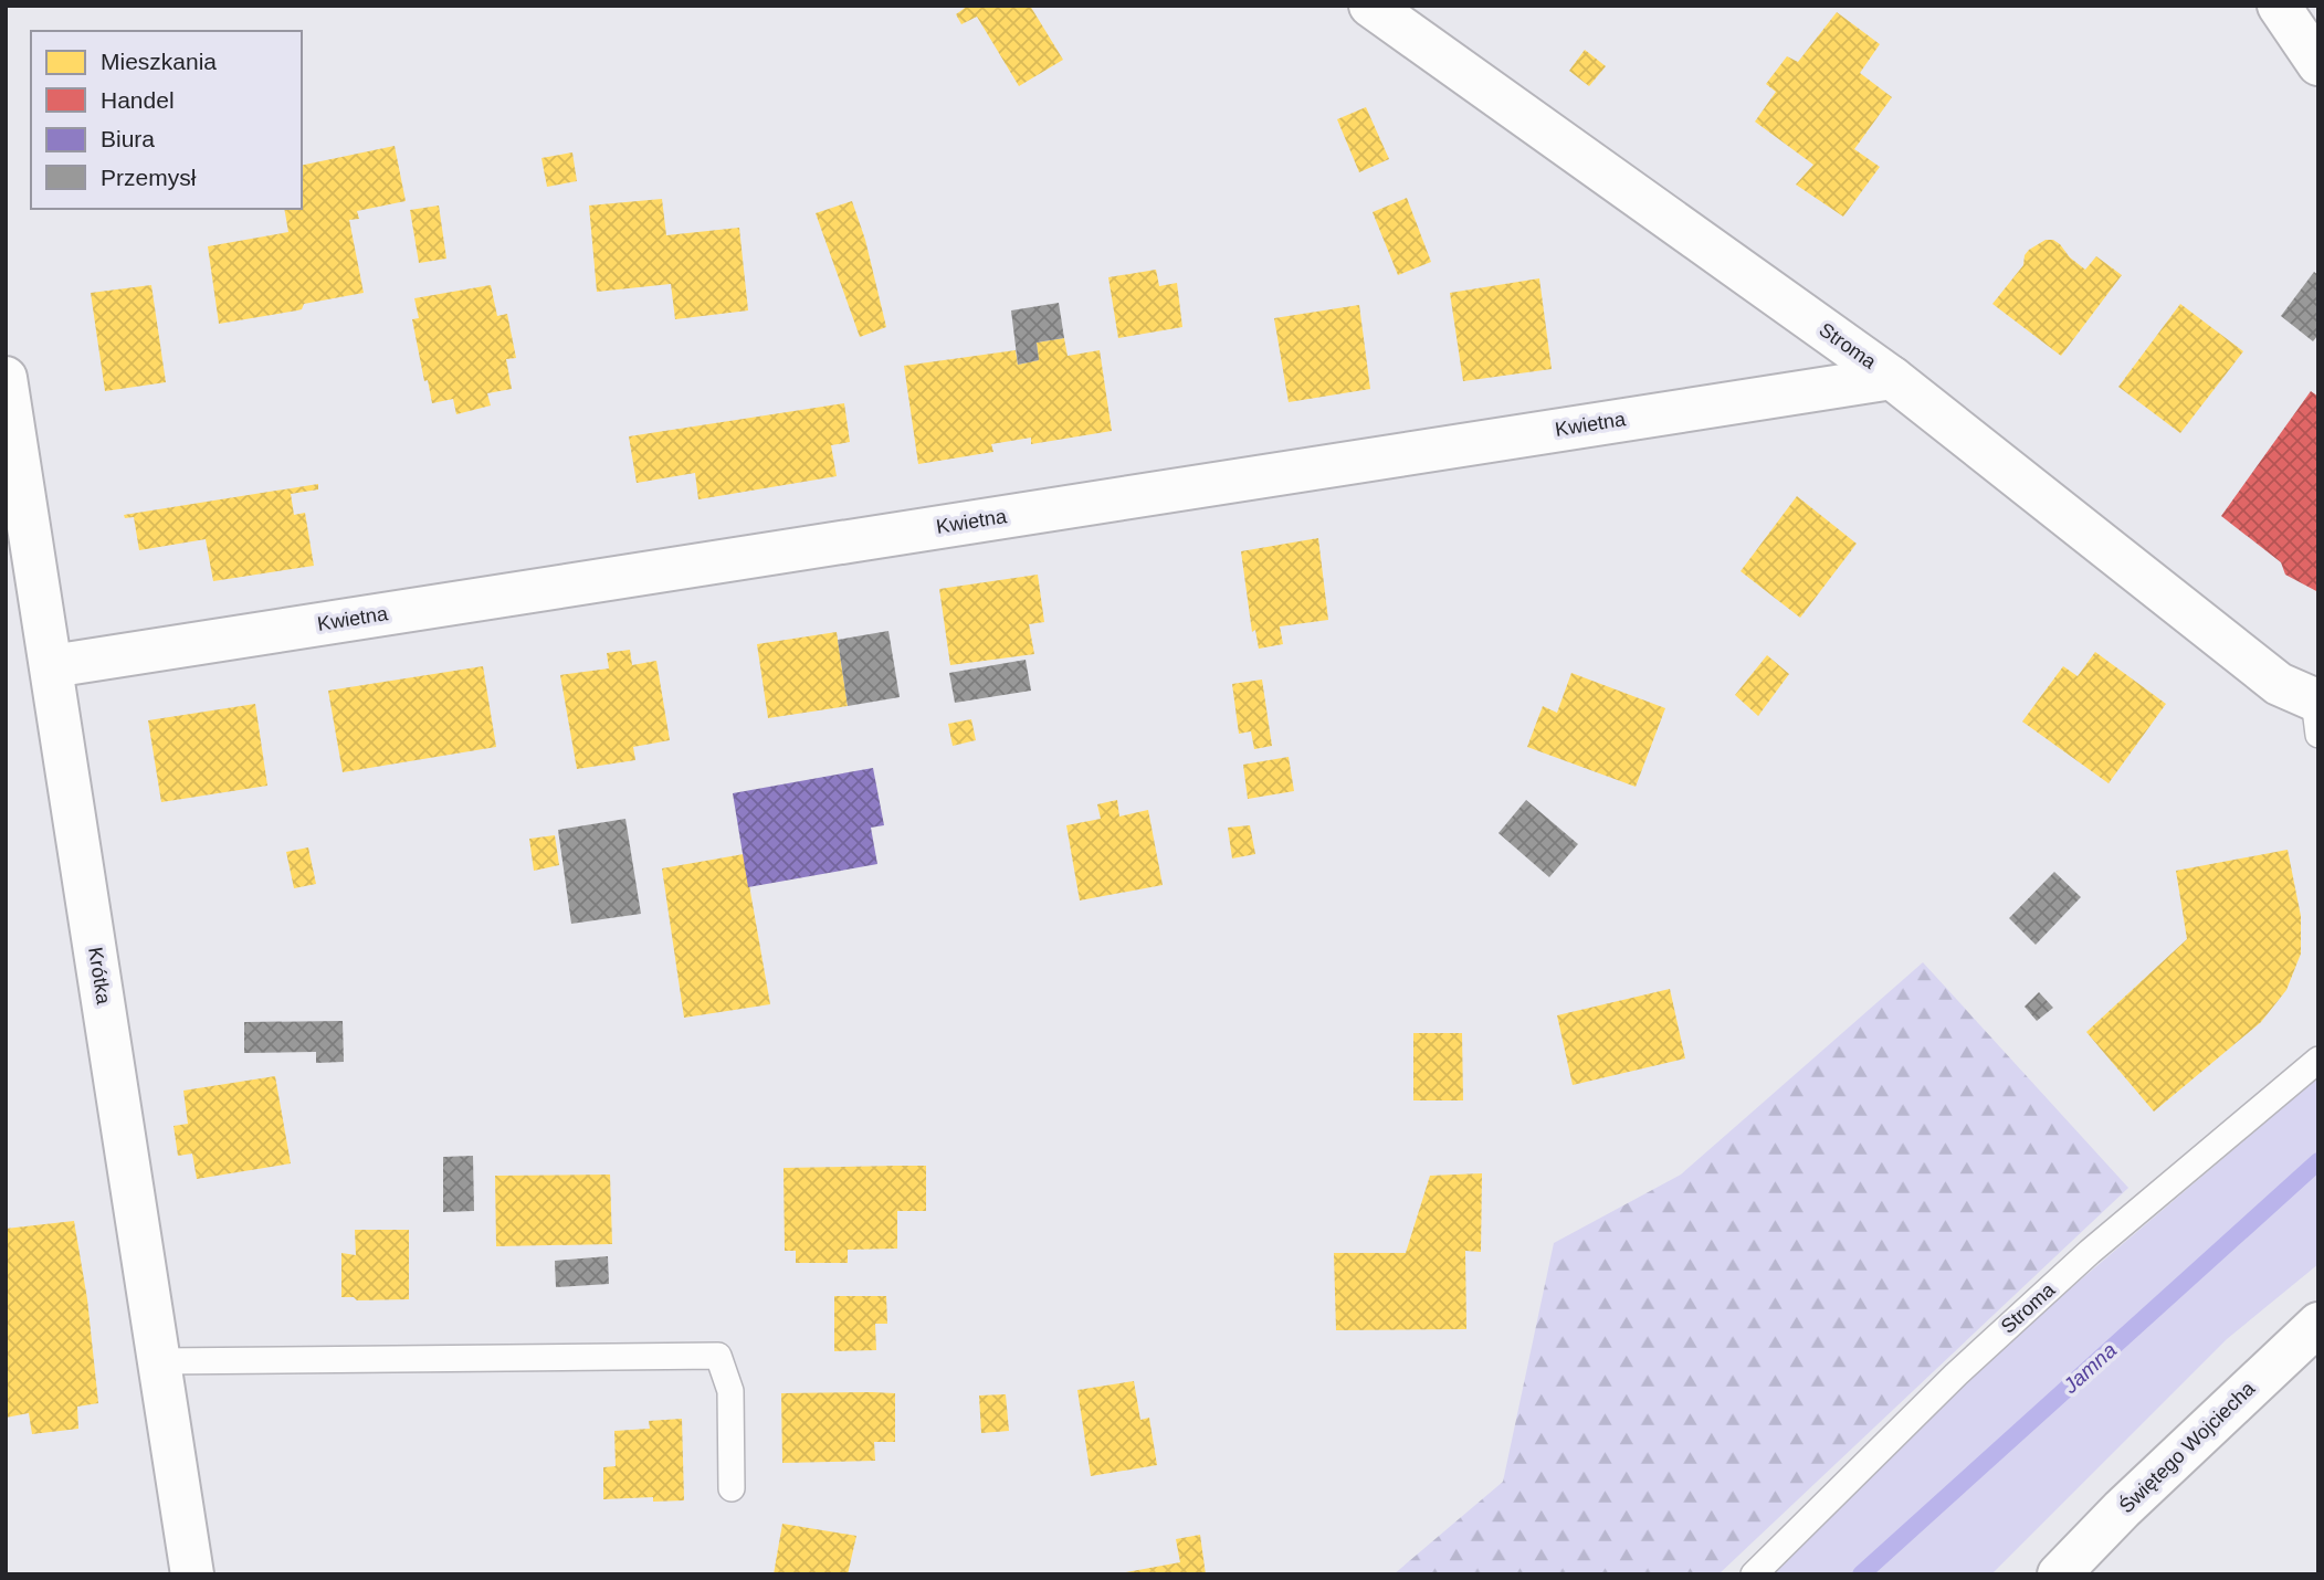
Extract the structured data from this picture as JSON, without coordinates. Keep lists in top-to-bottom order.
{
  "streets": {
    "street": [
      "Stroma",
      "Kwietna",
      "Krótka",
      "Świętego Wojciecha"
    ]
  },
  "crossings": [
    ["Stroma", "Kwietna"],
    ["Kwietna", "Krótka"]
  ],
  "water": ["Jamna"],
  "legend": [
    "Mieszkania",
    "Handel",
    "Biura",
    "Przemysł"
  ]
}
